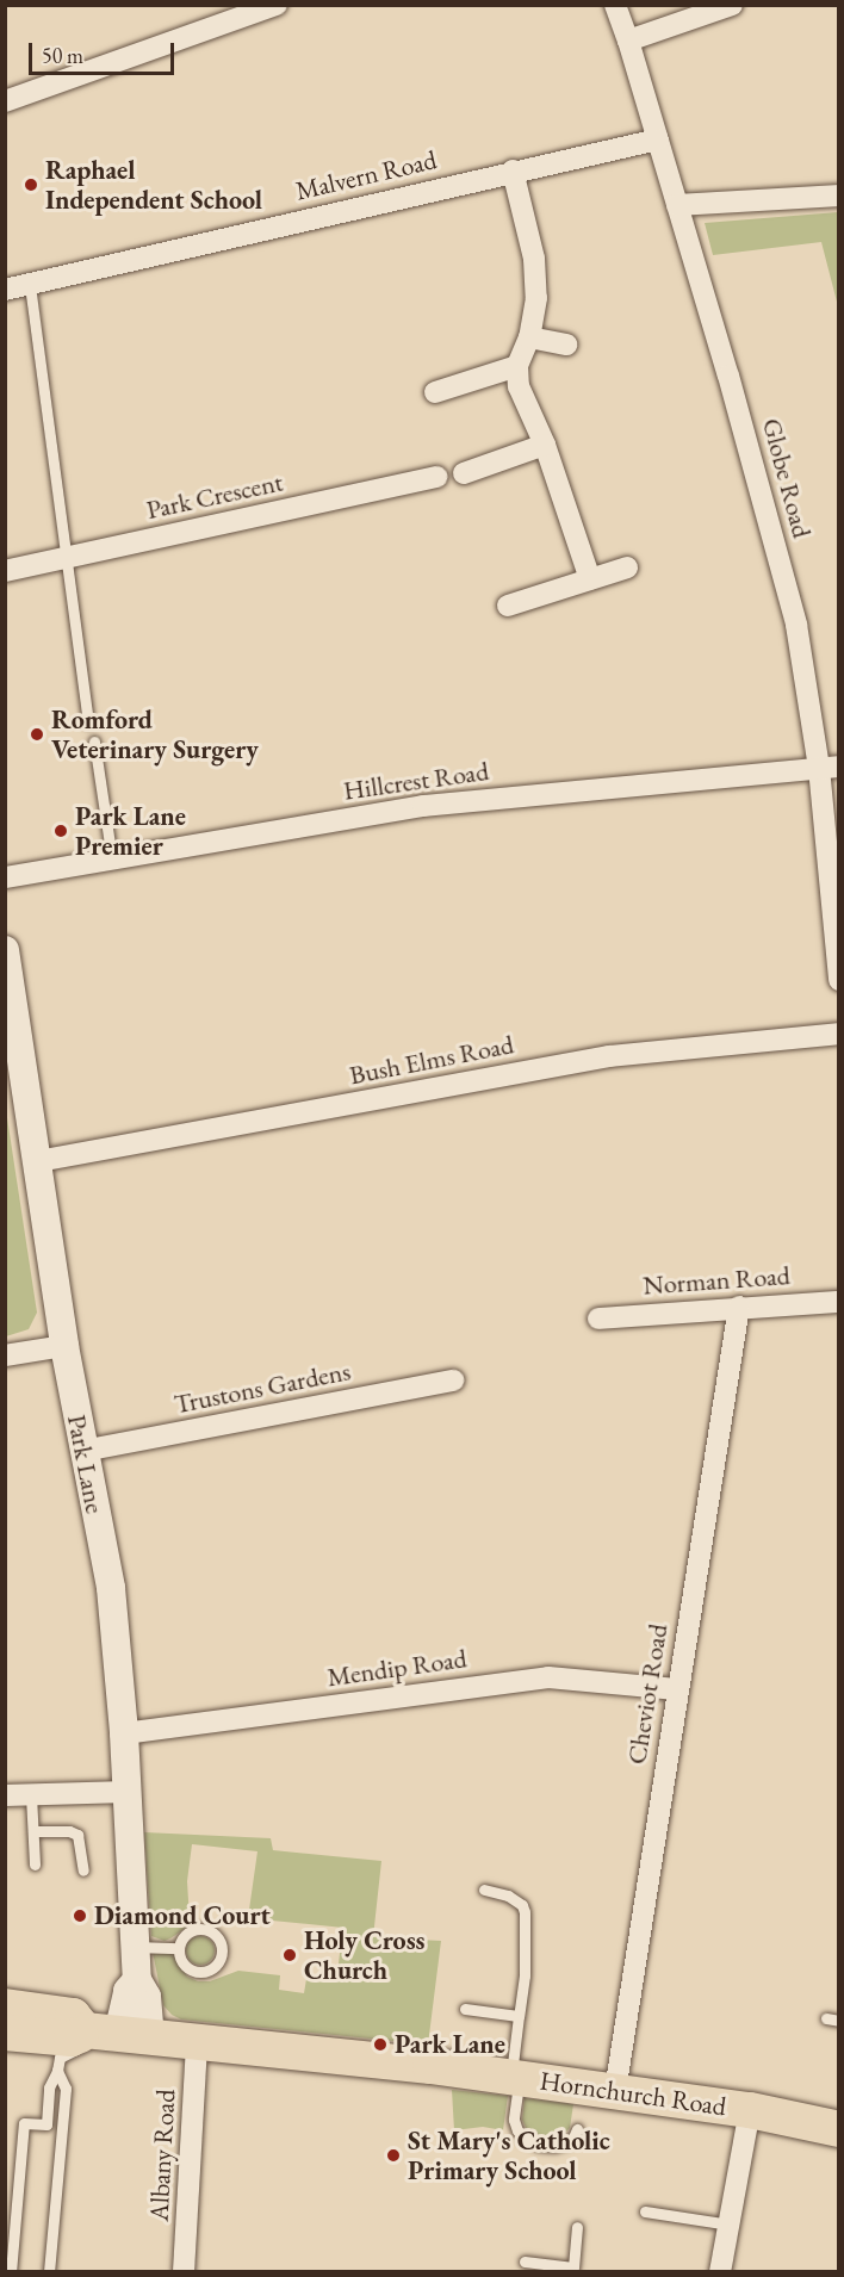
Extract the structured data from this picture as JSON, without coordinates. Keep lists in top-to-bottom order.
{
  "streets": {
    "main road": ["Hornchurch Road"],
    "street": [
      "Malvern Road",
      "Globe Road",
      "Park Crescent",
      "Hillcrest Road",
      "Bush Elms Road",
      "Norman Road",
      "Trustons Gardens",
      "Park Lane",
      "Mendip Road",
      "Cheviot Road",
      "Albany Road"
    ]
  },
  "crossings": [
    ["Malvern Road", "Globe Road"],
    ["Globe Road", "Hillcrest Road"],
    ["Bush Elms Road", "Park Lane"],
    ["Norman Road", "Cheviot Road"],
    ["Trustons Gardens", "Park Lane"],
    ["Park Lane", "Mendip Road"],
    ["Park Lane", "Hornchurch Road"],
    ["Mendip Road", "Cheviot Road"],
    ["Cheviot Road", "Hornchurch Road"],
    ["Hornchurch Road", "Albany Road"]
  ],
  "places": [
    "Raphael Independent School",
    "Romford Veterinary Surgery",
    "Park Lane Premier",
    "Diamond Court",
    "Holy Cross Church",
    "Park Lane",
    "St Mary's Catholic Primary School"
  ],
  "scale_bar": "50 m"
}
